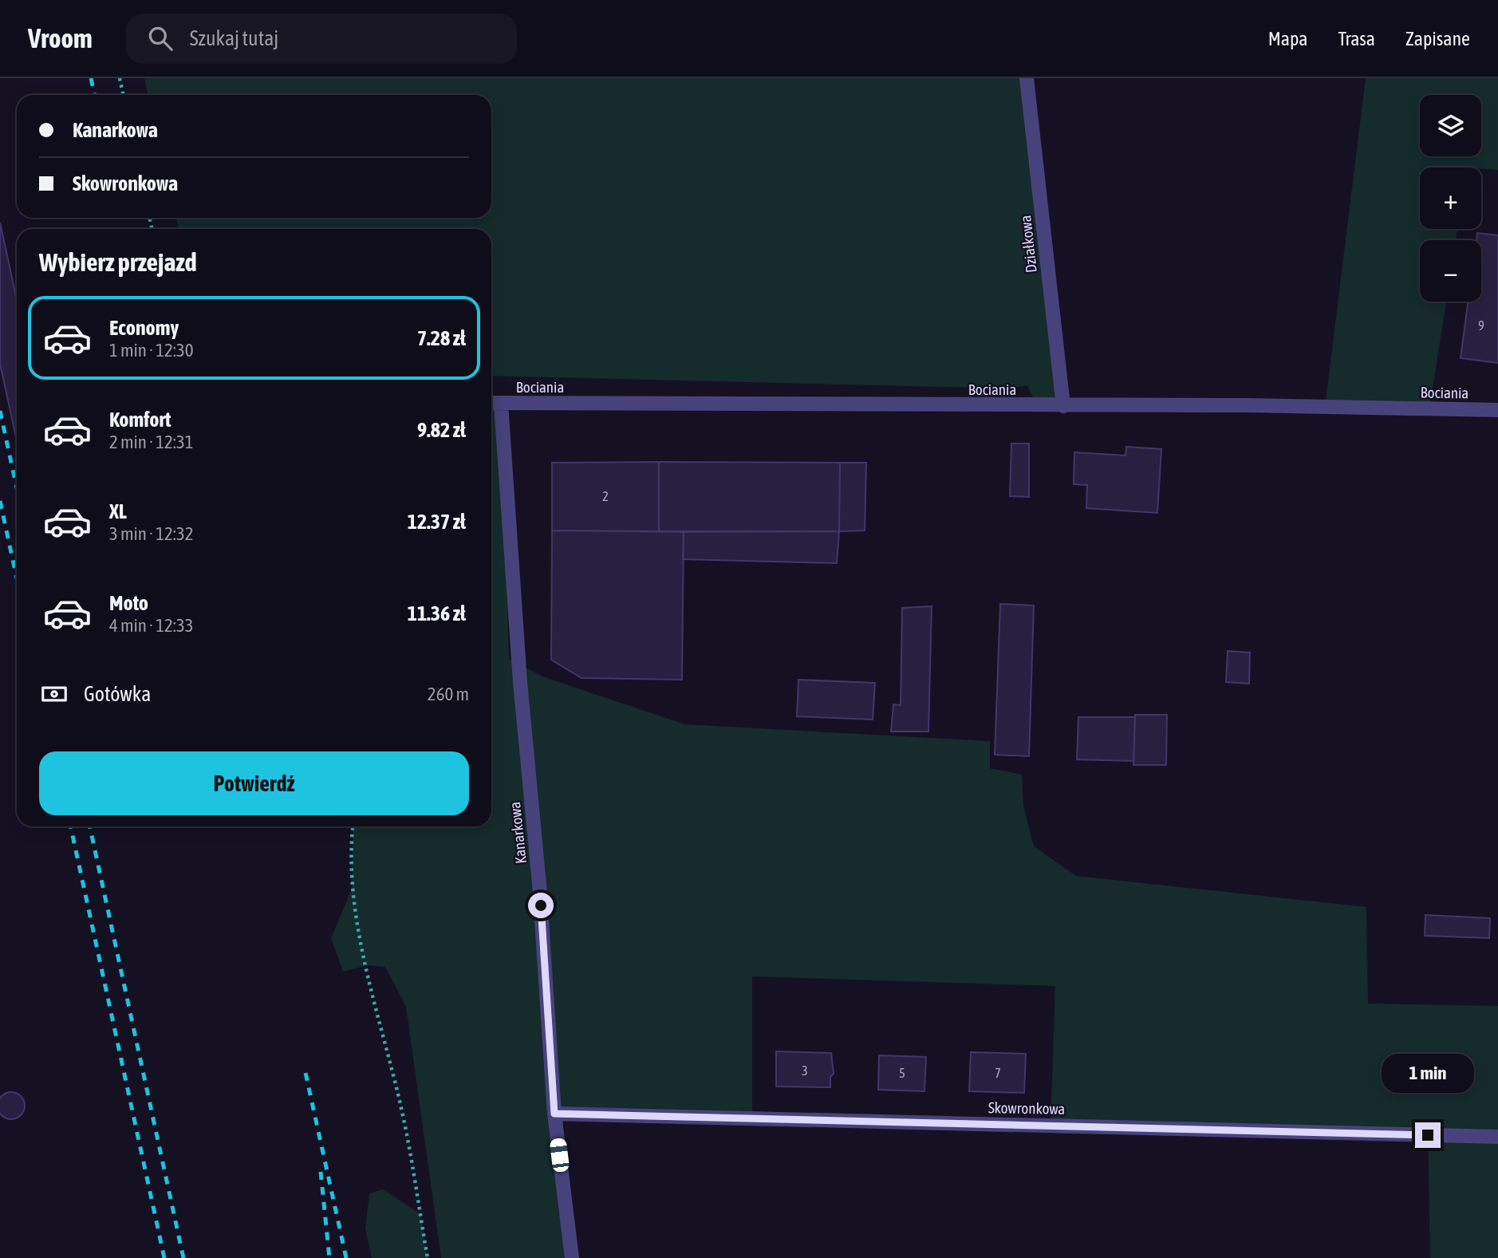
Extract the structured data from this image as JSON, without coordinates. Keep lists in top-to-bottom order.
{
  "streets": {
    "street": [
      "Działkowa",
      "Bociania",
      "Kanarkowa",
      "Skowronkowa"
    ]
  },
  "crossings": [
    ["Działkowa", "Bociania"],
    ["Bociania", "Kanarkowa"],
    ["Kanarkowa", "Skowronkowa"]
  ],
  "house_numbers": [
    "9",
    "2",
    "3",
    "5",
    "7"
  ],
  "page": {
    "header": "Vroom",
    "search": "Szukaj tutaj",
    "nav": ["Mapa", "Trasa", "Zapisane"],
    "map_buttons": ["+", "−"],
    "banner": ["Kanarkowa", "Skowronkowa"],
    "heading": "Wybierz przejazd",
    "list": [
      {
        "name": "Economy",
        "note": "1 min · 12:30",
        "value": "7.28 zł"
      },
      {
        "name": "Komfort",
        "note": "2 min · 12:31",
        "value": "9.82 zł"
      },
      {
        "name": "XL",
        "note": "3 min · 12:32",
        "value": "12.37 zł"
      },
      {
        "name": "Moto",
        "note": "4 min · 12:33",
        "value": "11.36 zł"
      }
    ],
    "pay": ["Gotówka", "260 m"],
    "buttons": "Potwierdź",
    "bubble": "1 min"
  }
}
